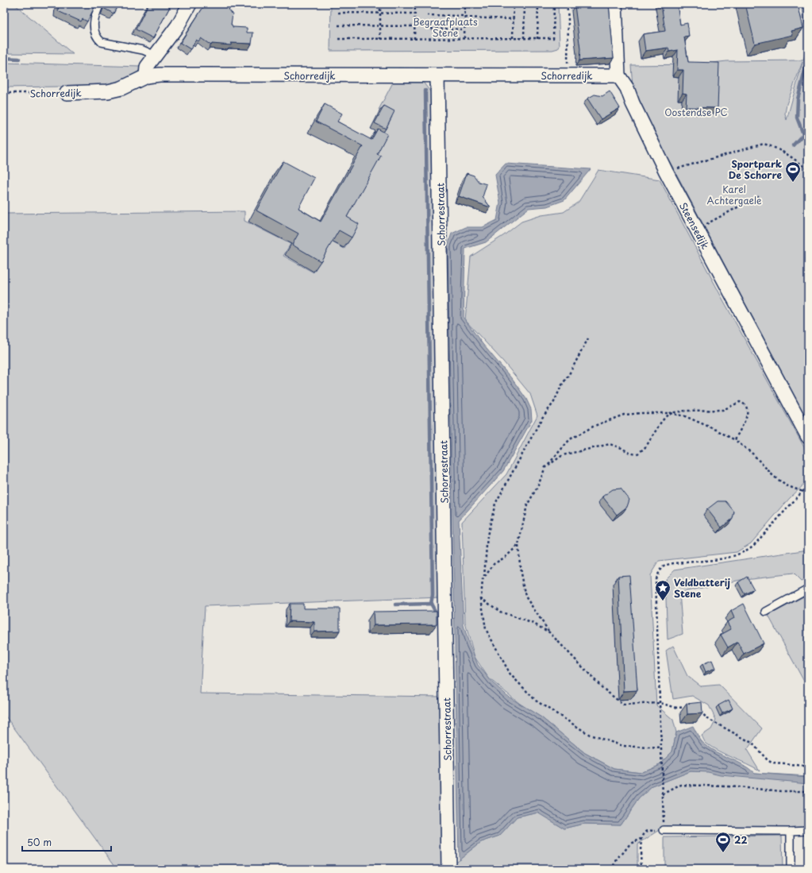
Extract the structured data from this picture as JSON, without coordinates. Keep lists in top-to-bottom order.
{
  "streets": {
    "street": ["Schorredijk", "Schorrestraat", "Steensedijk"]
  },
  "crossings": [
    ["Schorredijk", "Schorrestraat"],
    ["Schorredijk", "Steensedijk"]
  ],
  "parks": ["Begraafplaats Stene", "Oostendse PC", "Karel Achtergaele"],
  "places": {
    "sports": ["Sportpark De Schorre", "22"],
    "place": ["Veldbatterij Stene"]
  },
  "scale_bar": "50 m"
}
